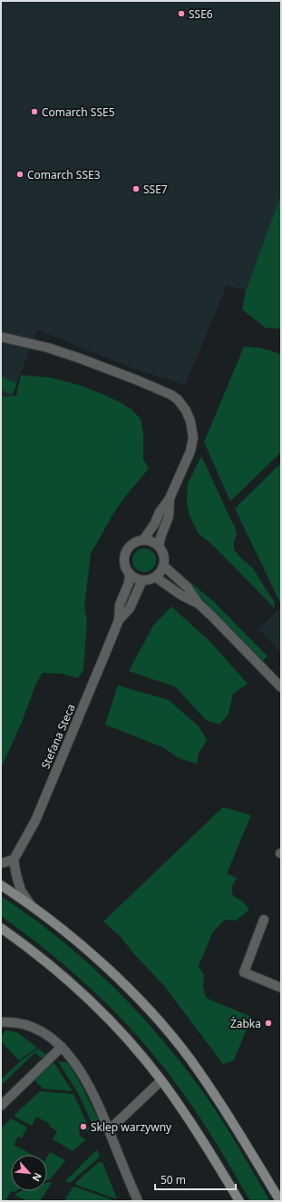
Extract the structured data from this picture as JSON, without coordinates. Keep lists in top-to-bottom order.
{
  "streets": {
    "street": ["Stefana Steca"]
  },
  "places": [
    "SSE6",
    "Comarch SSE5",
    "Comarch SSE3",
    "SSE7",
    "Żabka",
    "Sklep warzywny"
  ],
  "scale_bar": "50 m",
  "north": "bottom right"
}
